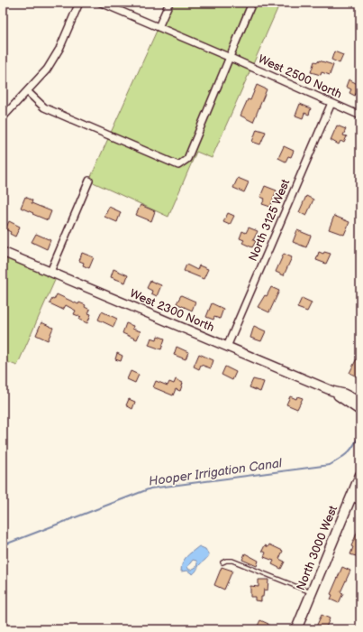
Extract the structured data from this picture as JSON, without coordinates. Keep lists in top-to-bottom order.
{
  "streets": {
    "main road": ["North 3000 West"],
    "street": ["West 2500 North", "North 3125 West", "West 2300 North"]
  },
  "crossings": [
    ["West 2500 North", "North 3125 West"],
    ["North 3125 West", "West 2300 North"]
  ],
  "water": ["Hooper Irrigation Canal"]
}
